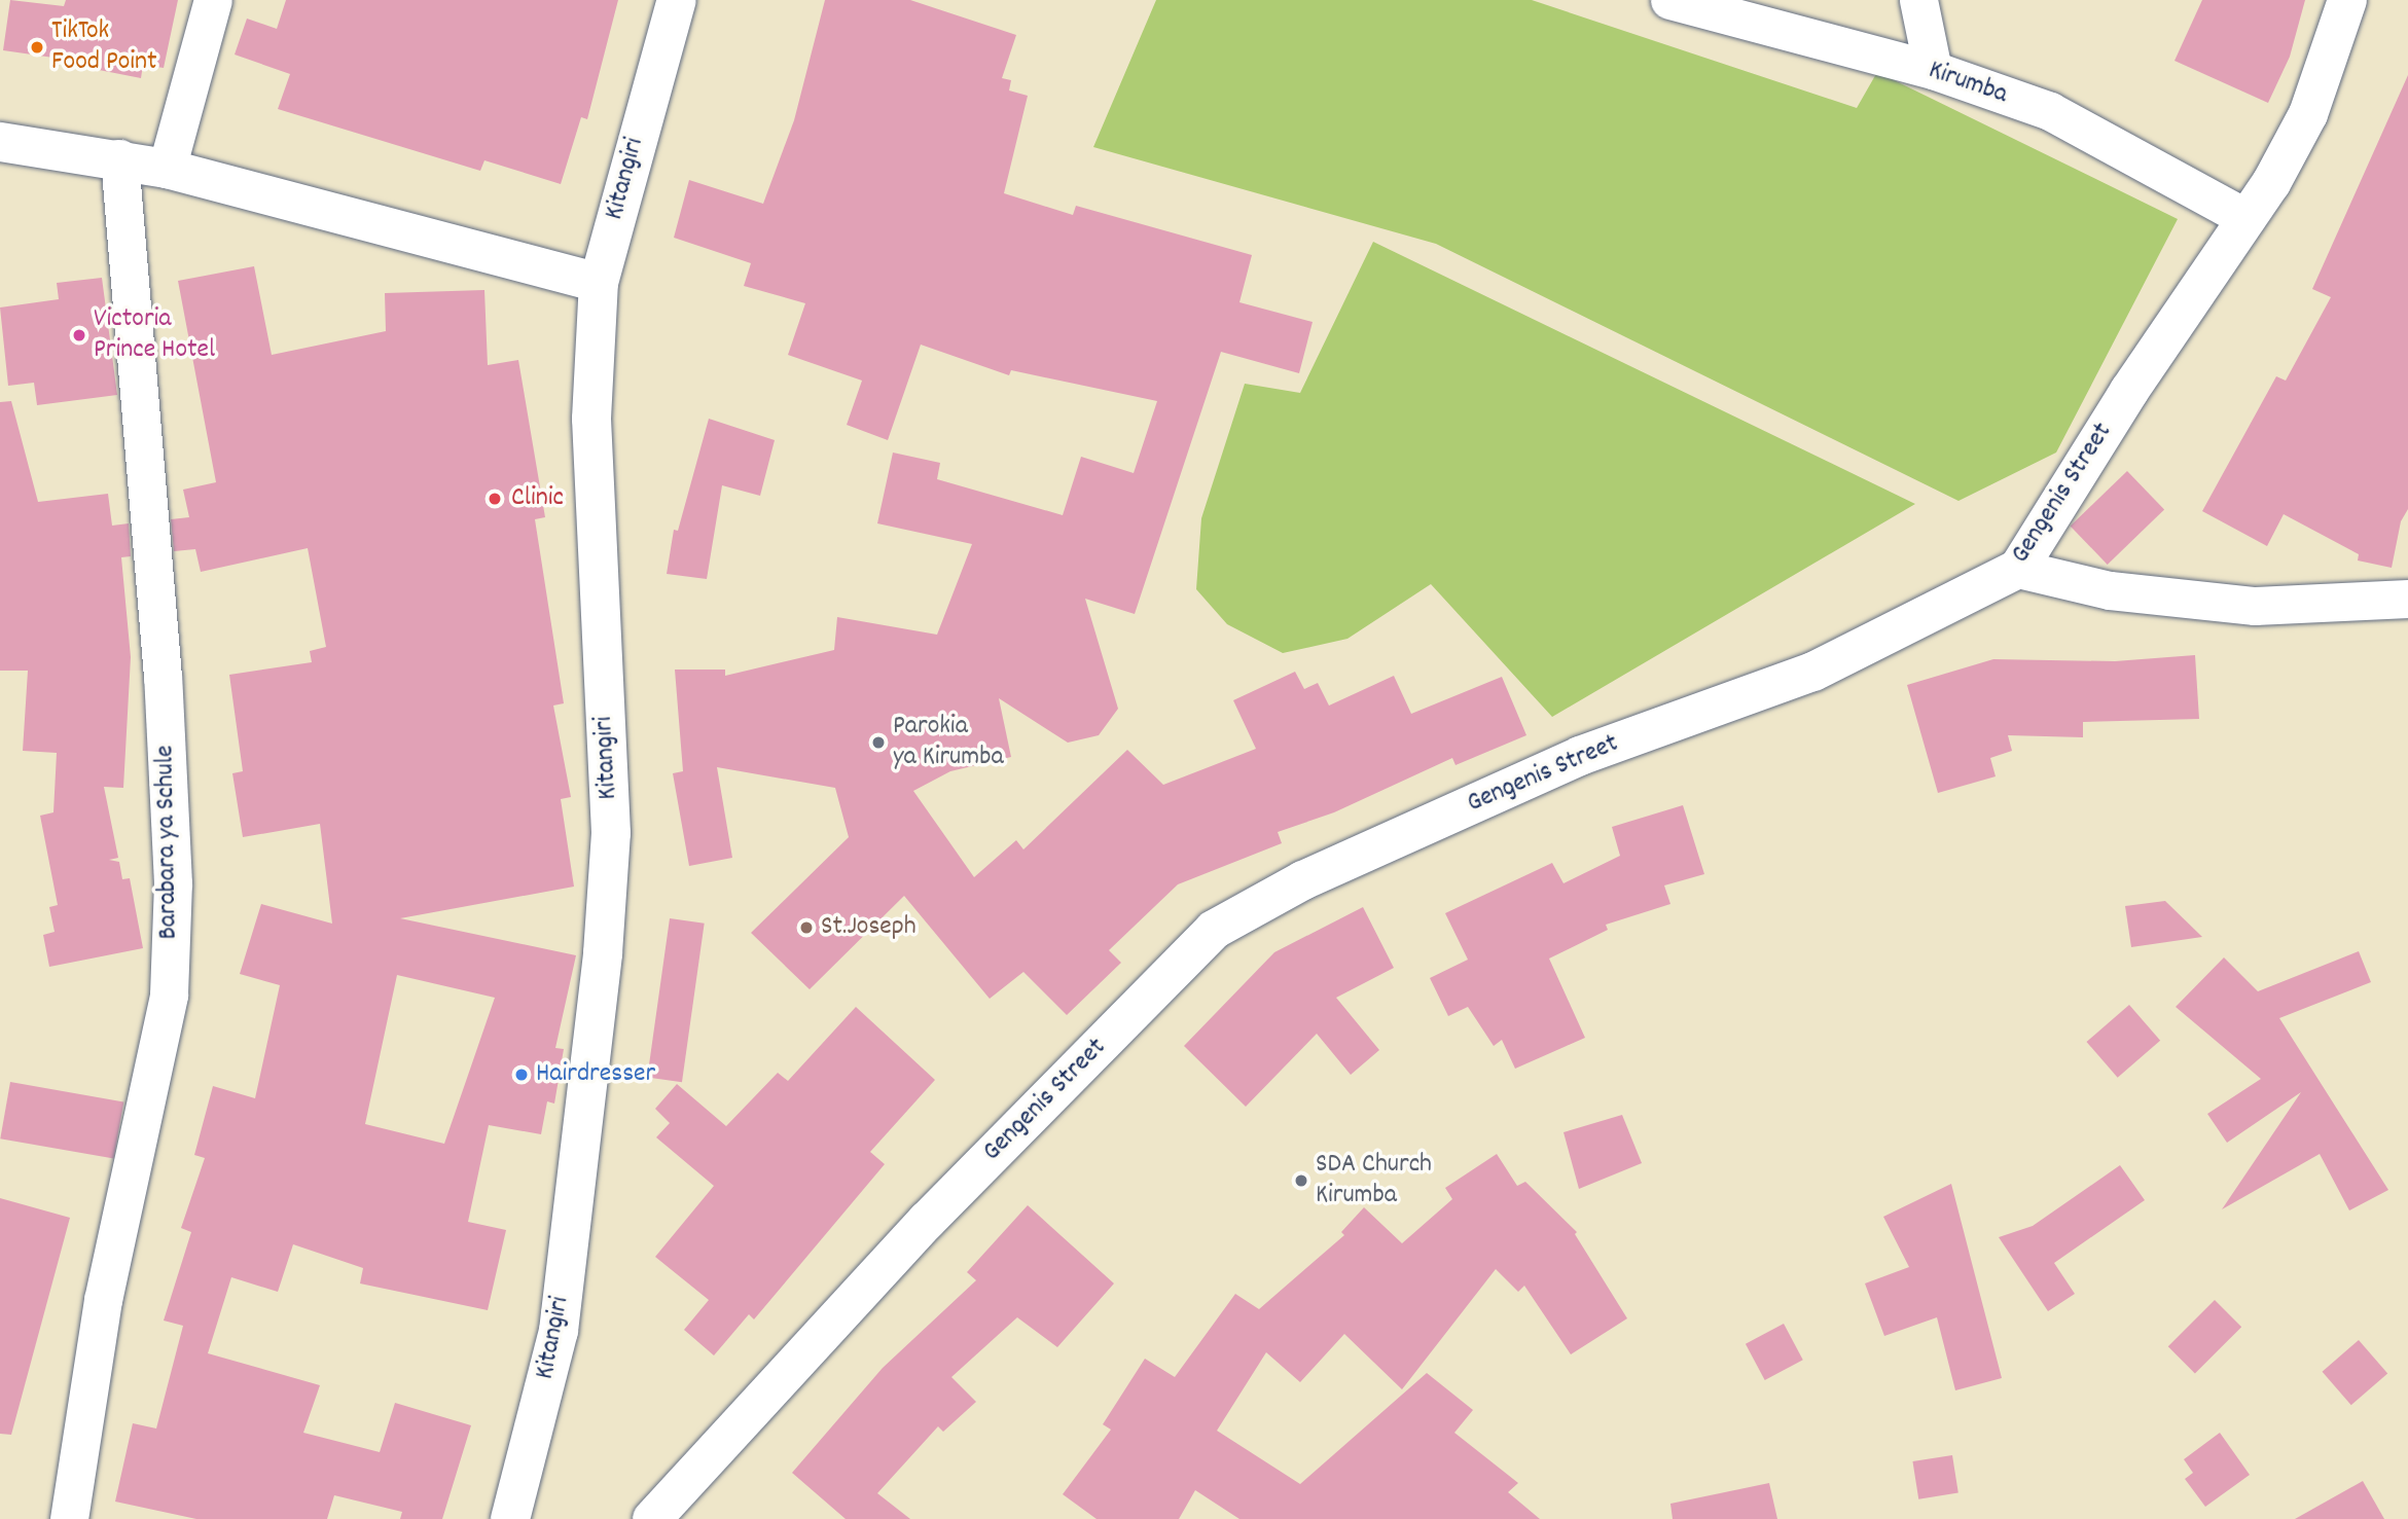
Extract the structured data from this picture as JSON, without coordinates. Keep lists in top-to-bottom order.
{
  "streets": {
    "street": [
      "Kirumba",
      "Kitangiri",
      "Gengenis Street",
      "Barabara ya Schule"
    ]
  },
  "crossings": [
    ["Kirumba", "Gengenis Street"]
  ],
  "places": [
    "TikTok Food Point",
    "Victoria Prince Hotel",
    "Clinic",
    "Parokia ya Kirumba",
    "St.Joseph",
    "Hairdresser",
    "SDA Church Kirumba"
  ]
}
